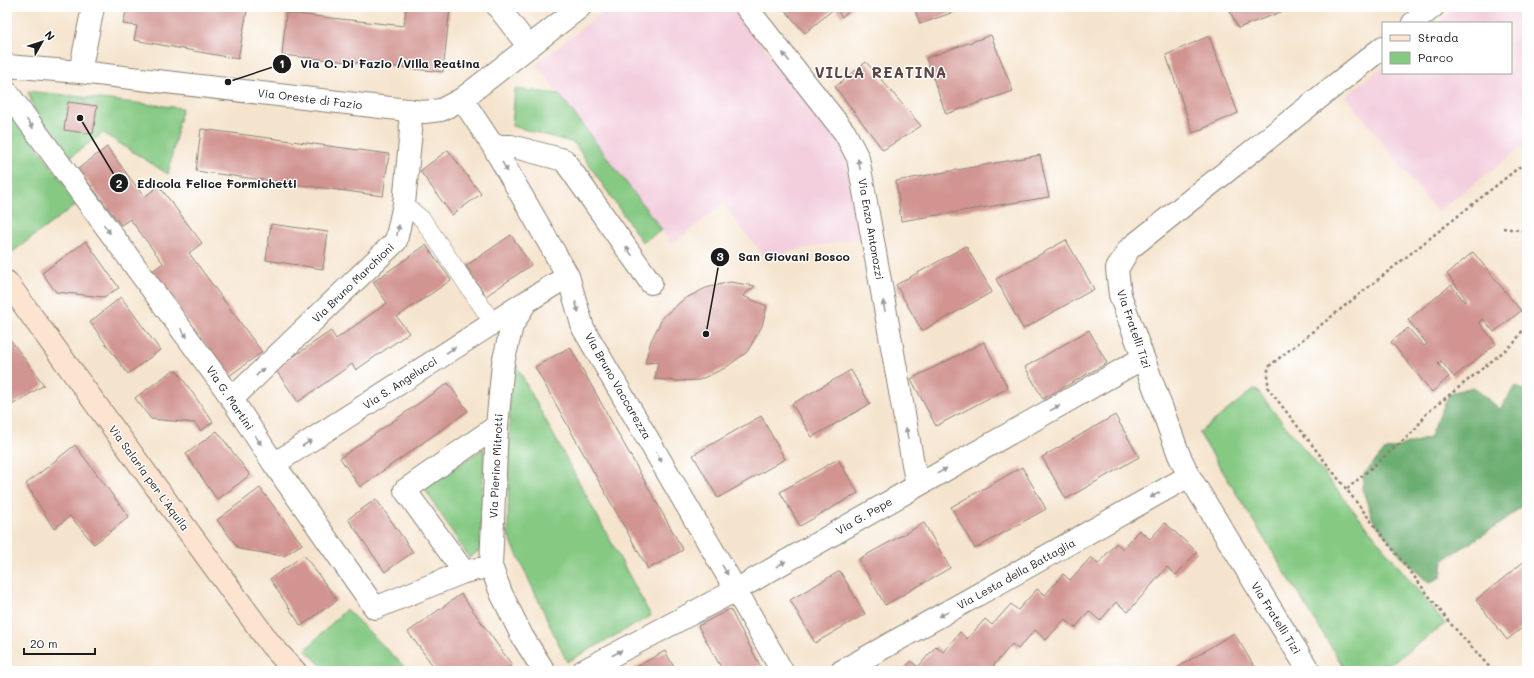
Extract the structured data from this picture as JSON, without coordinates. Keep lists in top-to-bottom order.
{
  "streets": {
    "main road": ["Via Salaria per L'Aquila"],
    "street": [
      "Via Oreste di Fazio",
      "Via Enzo Antonozzi",
      "Via Bruno Marchioni",
      "Via Fratelli Tizi",
      "Via S. Angelucci",
      "Via Bruno Vaccarezza",
      "Via G. Martini",
      "Via Pierino Mitrotti",
      "Via G. Pepe",
      "Via Lesta della Battaglia"
    ]
  },
  "crossings": [
    ["Via Oreste di Fazio", "Via Bruno Marchioni"],
    ["Via Oreste di Fazio", "Via Bruno Vaccarezza"],
    ["Via Enzo Antonozzi", "Via G. Pepe"],
    ["Via Bruno Marchioni", "Via G. Martini"],
    ["Via Fratelli Tizi", "Via G. Pepe"],
    ["Via Fratelli Tizi", "Via Lesta della Battaglia"],
    ["Via S. Angelucci", "Via G. Martini"],
    ["Via S. Angelucci", "Via Pierino Mitrotti"],
    ["Via Bruno Vaccarezza", "Via Pierino Mitrotti"],
    ["Via Bruno Vaccarezza", "Via G. Pepe"],
    ["Via G. Martini", "Via Pierino Mitrotti"]
  ],
  "one_way": [
    "Via Enzo Antonozzi",
    "Via Bruno Marchioni",
    "Via S. Angelucci",
    "Via Bruno Vaccarezza",
    "Via G. Martini",
    "Via G. Pepe",
    "Via Lesta della Battaglia"
  ],
  "districts": ["VILLA REATINA"],
  "places": ["Via O. Di Fazio /Villa Reatina", "Edicola Felice Formichetti", "San Giovani Bosco"],
  "legend": ["Strada", "Parco"],
  "scale_bar": "20 m",
  "north": "top right"
}
